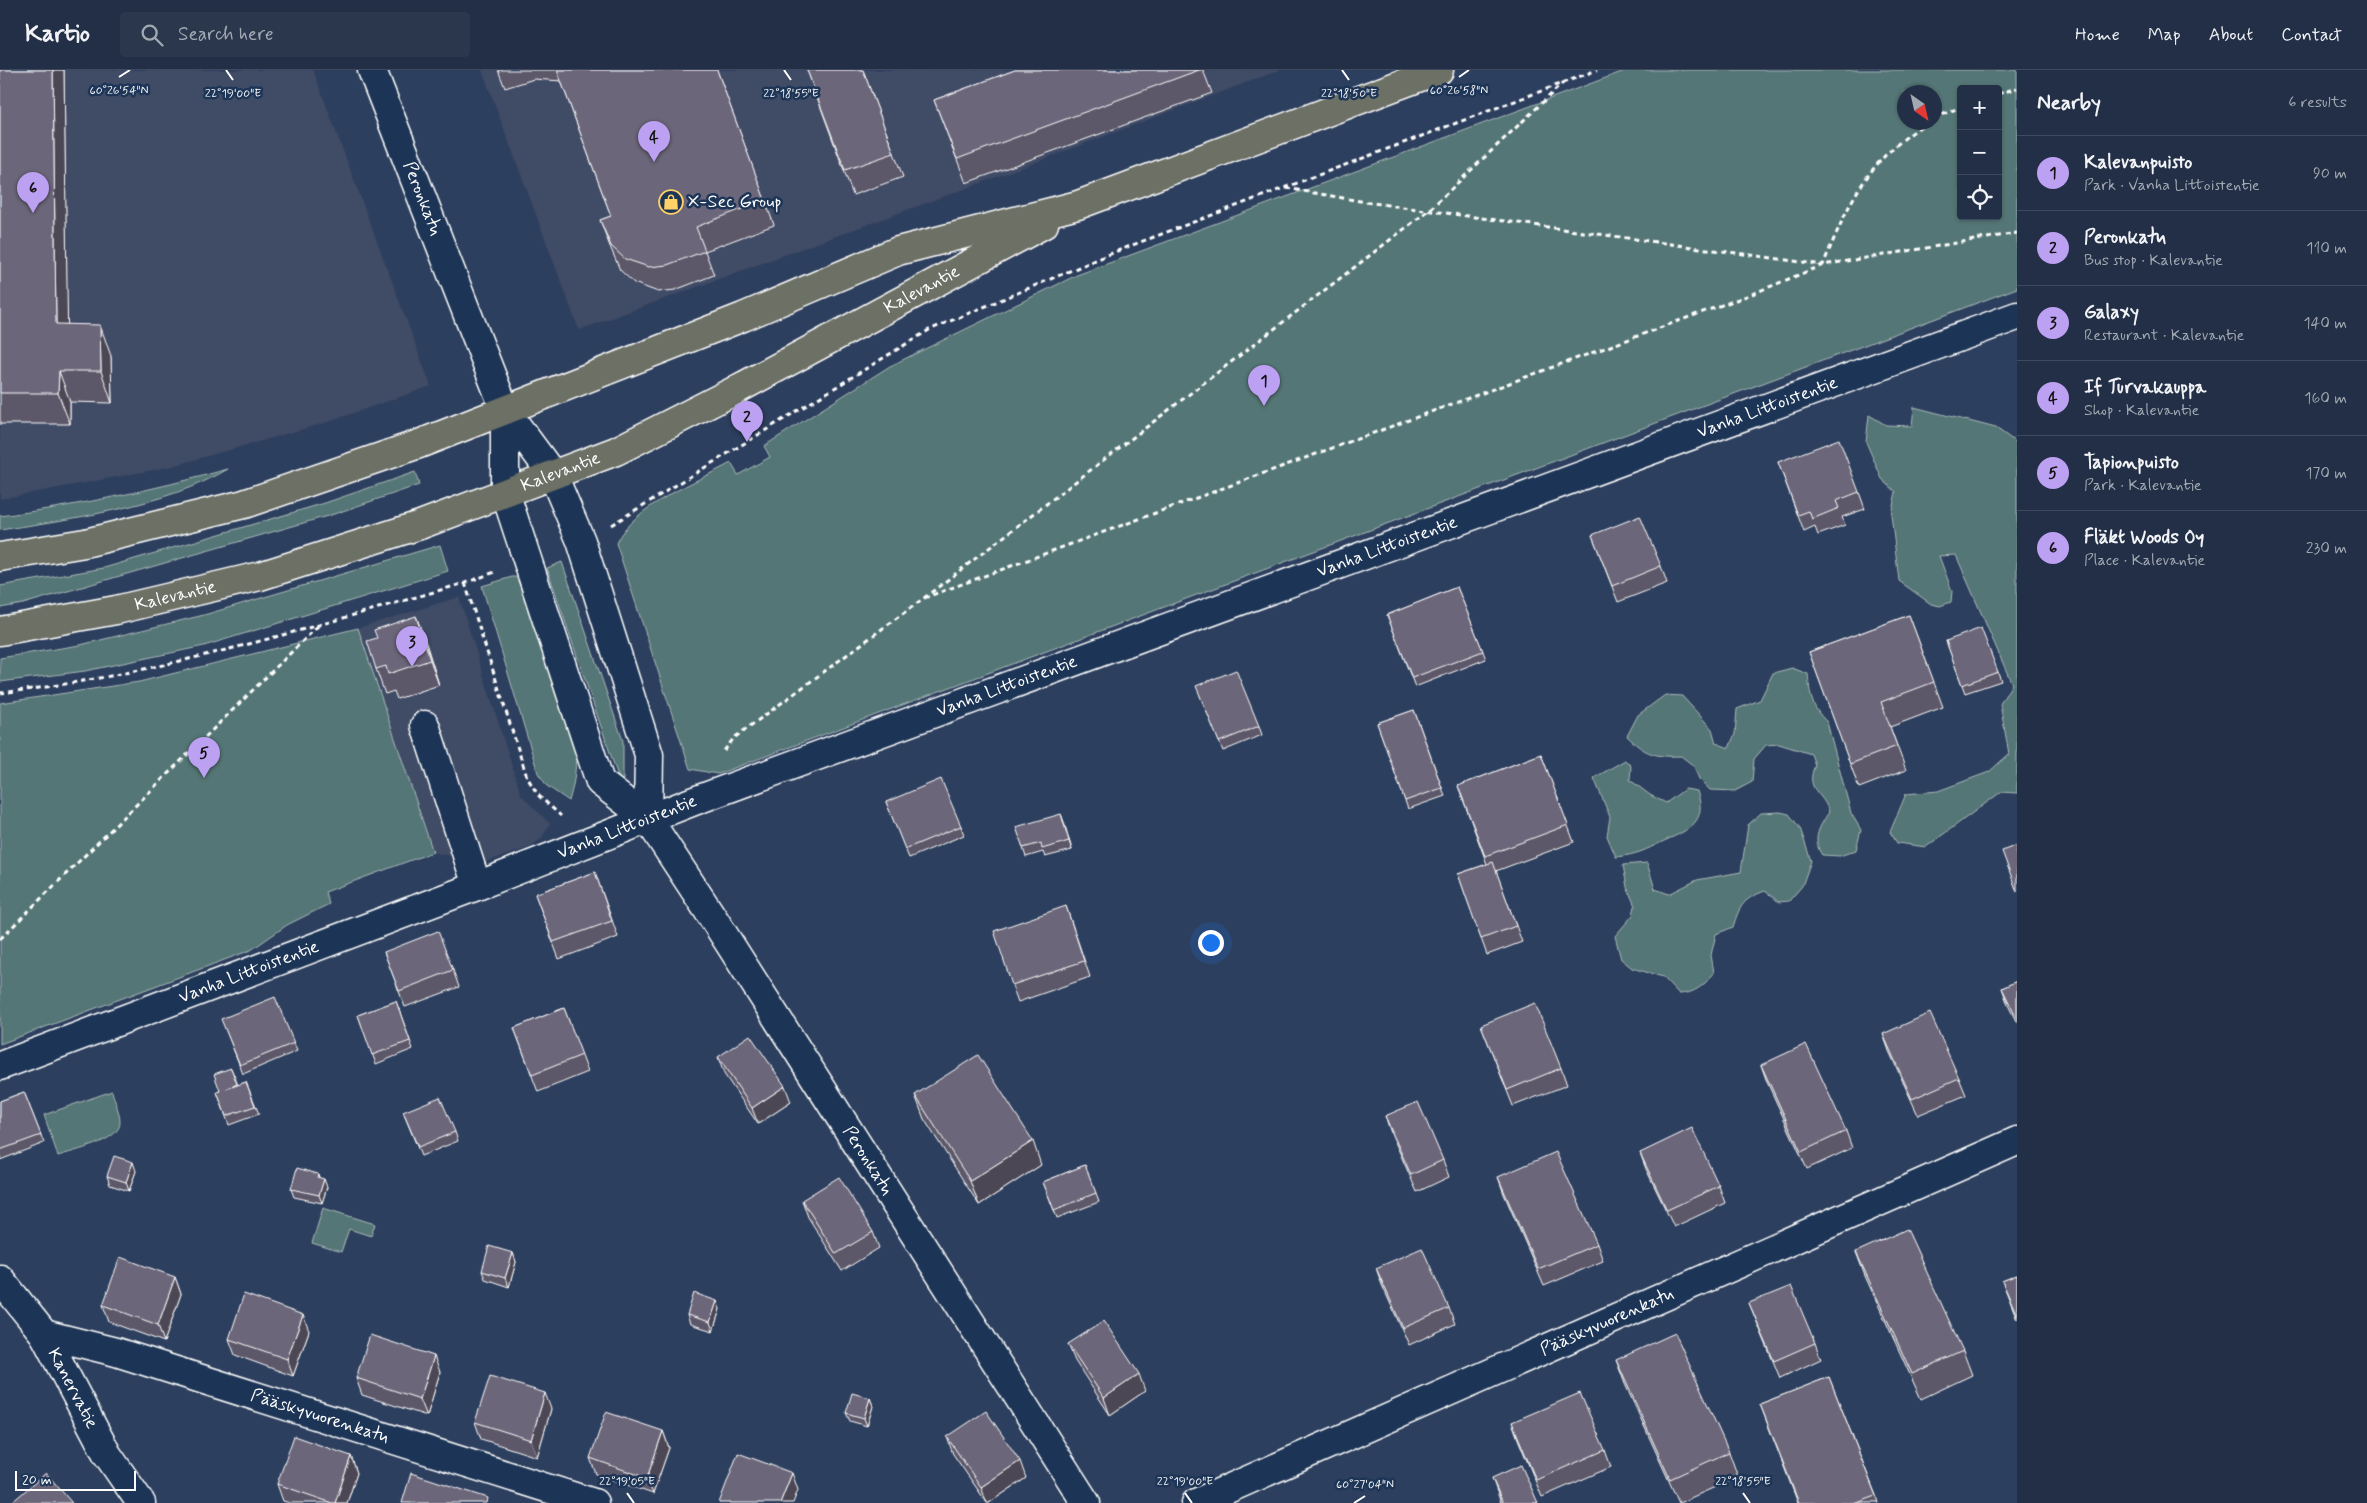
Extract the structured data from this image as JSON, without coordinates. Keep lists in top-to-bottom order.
{
  "streets": {
    "main road": ["Kalevantie"],
    "street": [
      "Peronkatu",
      "Vanha Littoistentie",
      "Pääskyvuorenkatu",
      "Kanervatie"
    ]
  },
  "crossings": [
    ["Peronkatu", "Kalevantie"],
    ["Peronkatu", "Vanha Littoistentie"],
    ["Pääskyvuorenkatu", "Kanervatie"]
  ],
  "places": {
    "shop": ["X-Sec Group"]
  },
  "scale_bar": "20 m",
  "north": "bottom right",
  "page": {
    "header": "Kartio",
    "search": "Search here",
    "nav": [
      "Home",
      "Map",
      "About",
      "Contact"
    ],
    "heading": ["Nearby", "6 results"],
    "map_buttons": ["+", "−"],
    "pins": [
      "4",
      "6",
      "1",
      "2",
      "3",
      "5"
    ],
    "list": [
      {
        "mark": "1",
        "name": "Kalevanpuisto",
        "note": "Park · Vanha Littoistentie",
        "value": "90 m"
      },
      {
        "mark": "2",
        "name": "Peronkatu",
        "note": "Bus stop · Kalevantie",
        "value": "110 m"
      },
      {
        "mark": "3",
        "name": "Galaxy",
        "note": "Restaurant · Kalevantie",
        "value": "140 m"
      },
      {
        "mark": "4",
        "name": "If Turvakauppa",
        "note": "Shop · Kalevantie",
        "value": "160 m"
      },
      {
        "mark": "5",
        "name": "Tapionpuisto",
        "note": "Park · Kalevantie",
        "value": "170 m"
      },
      {
        "mark": "6",
        "name": "Fläkt Woods Oy",
        "note": "Place · Kalevantie",
        "value": "230 m"
      }
    ],
    "scale": "20 m"
  },
  "coordinates": [
    "60°26'54\"N",
    "60°26'58\"N",
    "22°19'00\"E",
    "22°18'55\"E",
    "22°18'50\"E",
    "22°19'05\"E",
    "60°27'04\"N"
  ]
}
